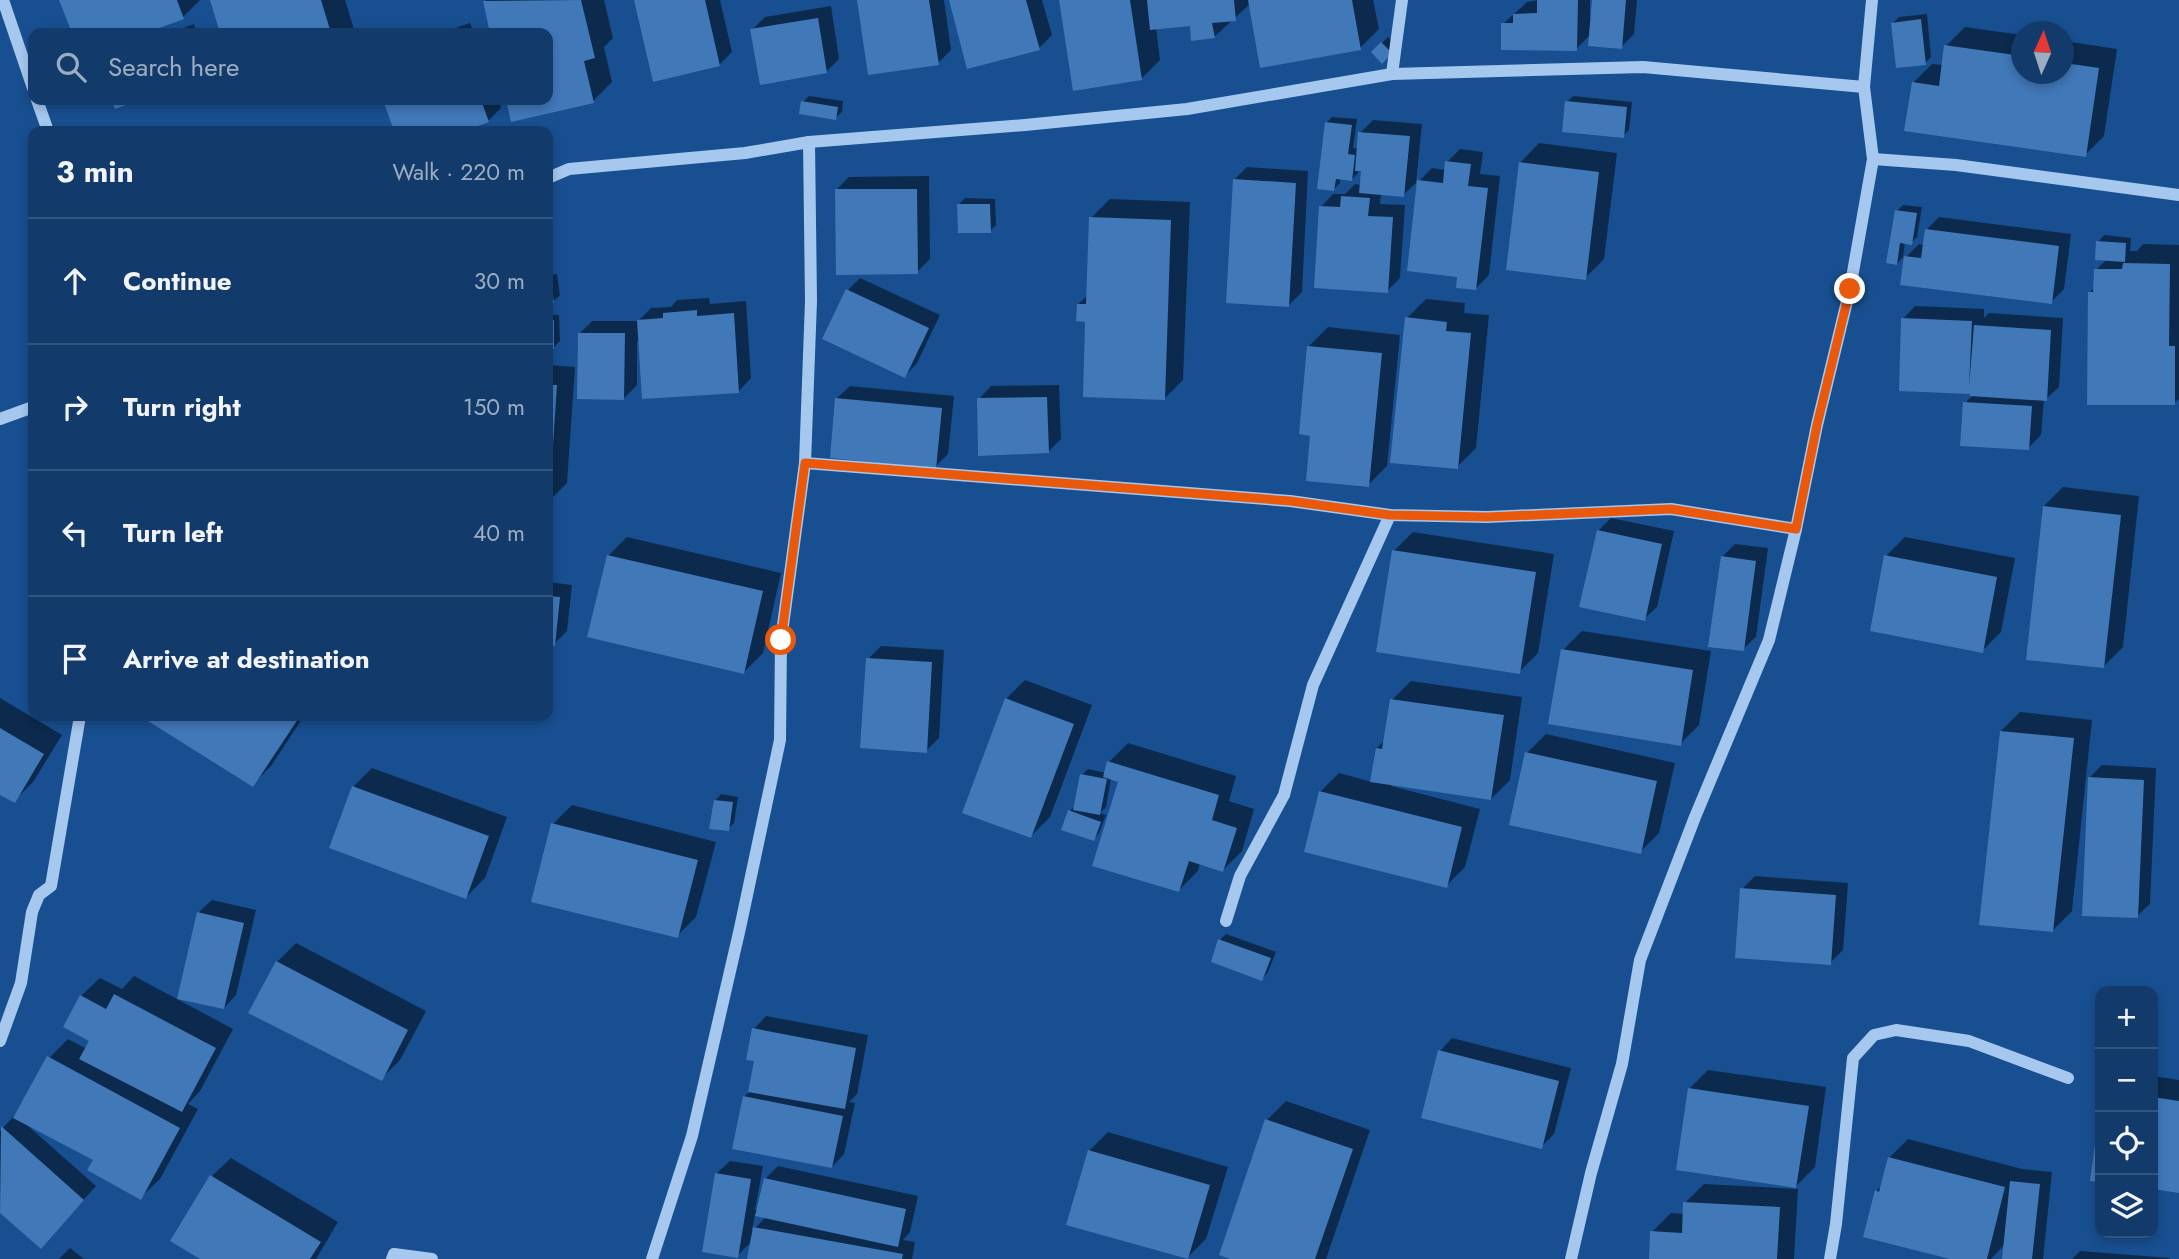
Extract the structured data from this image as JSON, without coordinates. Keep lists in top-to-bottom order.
{
  "north": "top",
  "page": {
    "search": "Search here",
    "heading": ["3 min", "Walk · 220 m"],
    "list": [
      ["Continue", "30 m"],
      ["Turn right", "150 m"],
      ["Turn left", "40 m"],
      "Arrive at destination"
    ],
    "map_buttons": ["+", "−"]
  }
}
